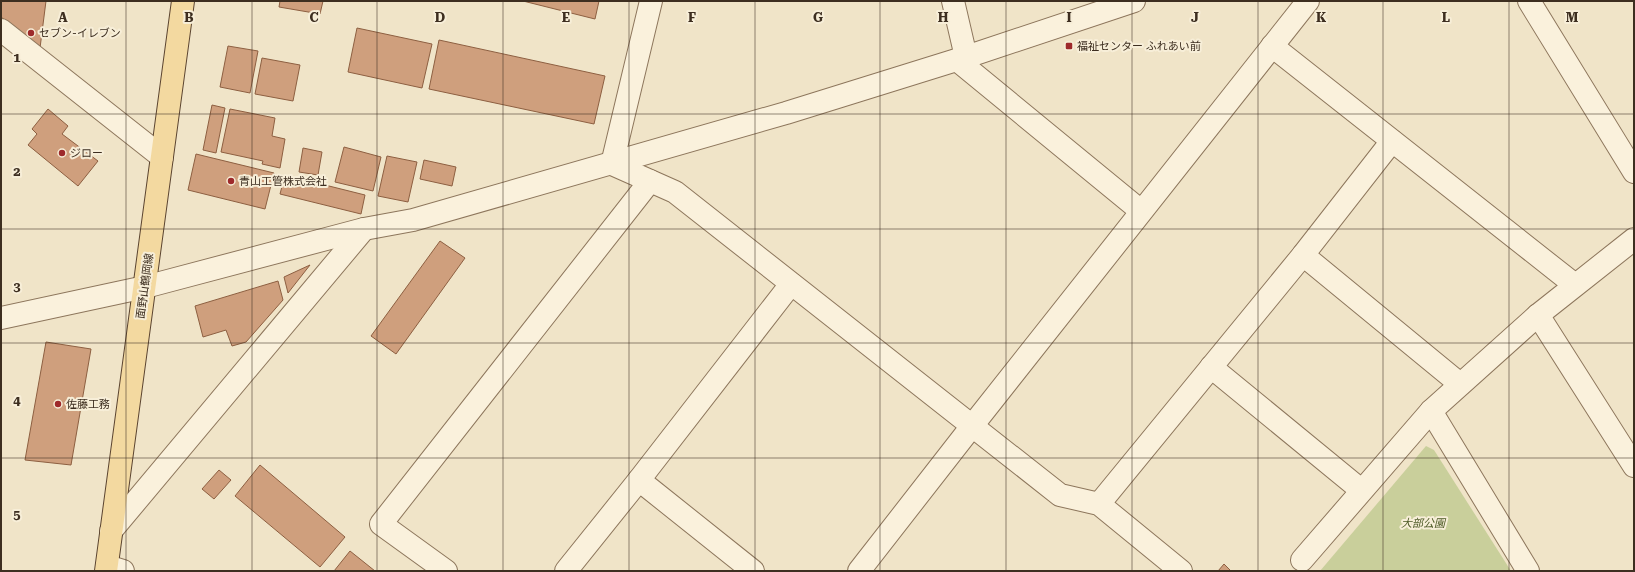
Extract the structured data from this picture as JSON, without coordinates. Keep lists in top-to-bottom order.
{
  "streets": {
    "main road": ["面野山鶴岡線"]
  },
  "parks": ["大部公園"],
  "places": {
    "other": [
      "セブン-イレブン",
      "ジロー",
      "青山工管株式会社",
      "佐藤工務"
    ],
    "transit": ["福祉センター ふれあい前"]
  },
  "grid": {
    "columns": [
      "A",
      "B",
      "C",
      "D",
      "E",
      "F",
      "G",
      "H",
      "I",
      "J",
      "K",
      "L",
      "M"
    ],
    "rows": [
      "1",
      "2",
      "3",
      "4",
      "5"
    ]
  }
}
